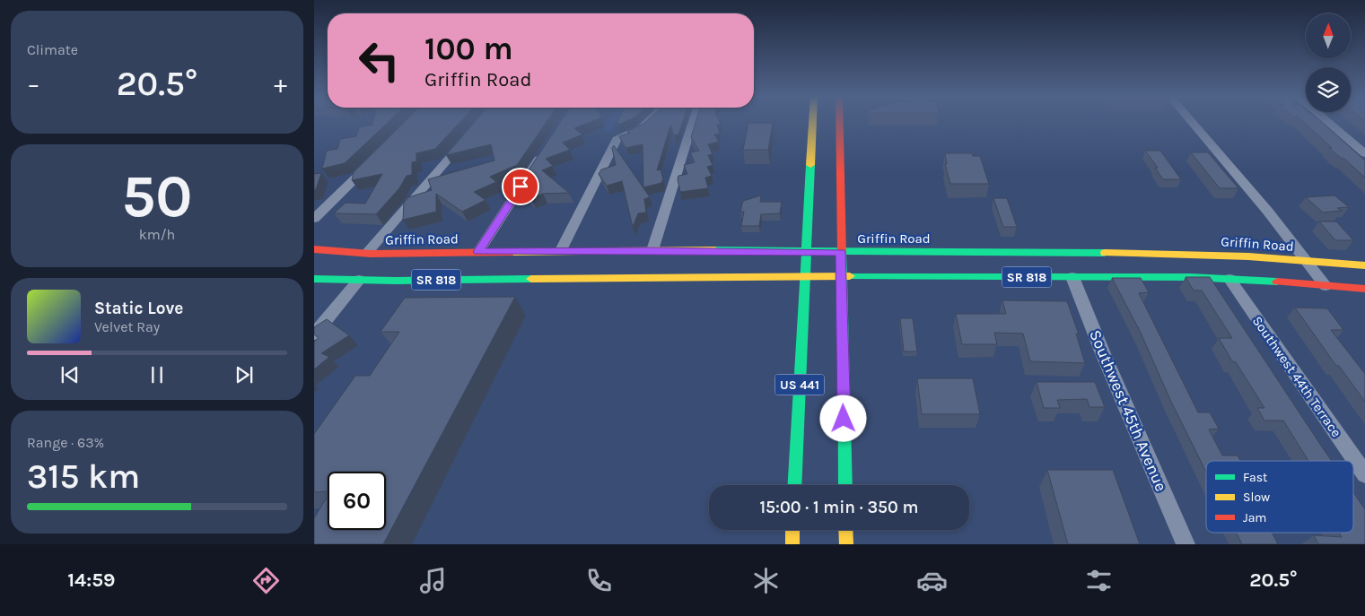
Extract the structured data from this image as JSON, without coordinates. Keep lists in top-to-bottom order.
{
  "streets": {
    "main road": ["Griffin Road", "SR 818", "US 441"],
    "street": ["Southwest 44th Terrace", "Southwest 45th Avenue"]
  },
  "crossings": [
    ["Griffin Road", "US 441"],
    ["SR 818", "Southwest 44th Terrace"],
    ["SR 818", "US 441"],
    ["SR 818", "Southwest 45th Avenue"]
  ],
  "legend": ["Fast", "Slow", "Jam"],
  "north": "top",
  "page": {
    "tile": [
      "Climate",
      ["50", "km/h"],
      ["Range · 63%", "315 km"]
    ],
    "turn": ["100 m", "Griffin Road"],
    "heat": ["−", "20.5°", "+"],
    "song": ["Static Love", "Velvet Ray"],
    "limit": "60",
    "trip": "15:00 · 1 min · 350 m",
    "tabs": ["14:59", "20.5°"]
  }
}
